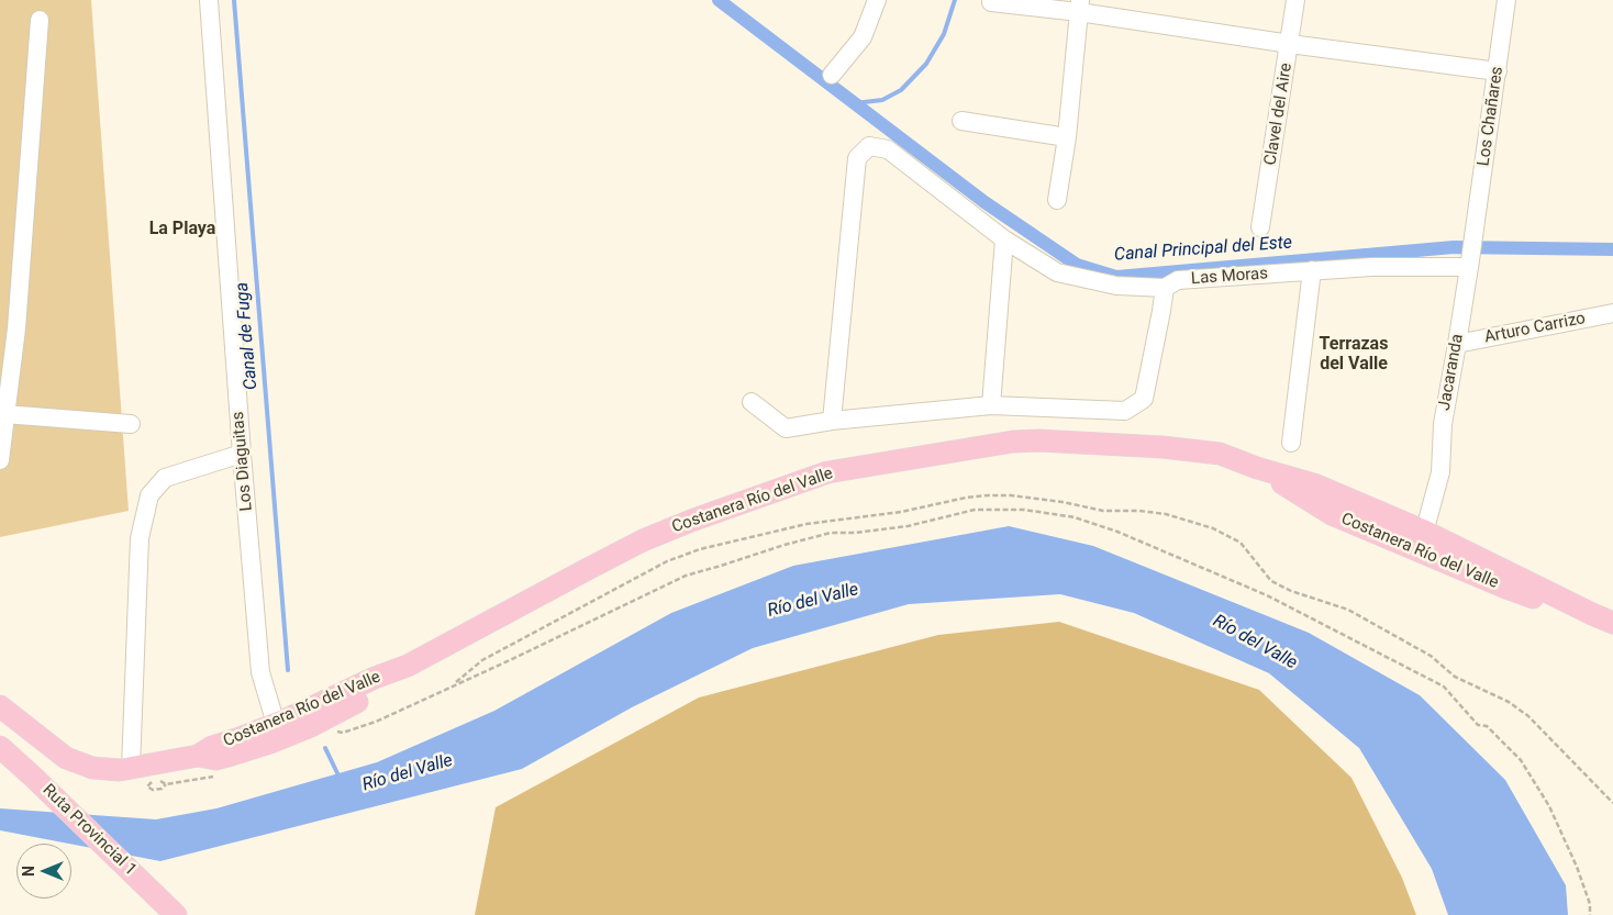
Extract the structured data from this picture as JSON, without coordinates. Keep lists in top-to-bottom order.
{
  "streets": {
    "main road": ["Costanera Río del Valle", "Ruta Provincial 1"],
    "street": [
      "Clavel del Aire",
      "Los Chañares",
      "Las Moras",
      "Arturo Carrizo",
      "Jacaranda",
      "Los Diaguitas"
    ]
  },
  "crossings": [
    ["Los Chañares", "Jacaranda"],
    ["Las Moras", "Jacaranda"],
    ["Arturo Carrizo", "Jacaranda"],
    ["Jacaranda", "Costanera Río del Valle"],
    ["Los Diaguitas", "Costanera Río del Valle"]
  ],
  "districts": ["La Playa", "Terrazas del Valle"],
  "water": ["Canal Principal del Este", "Canal de Fuga", "Río del Valle"],
  "north": "left"
}
